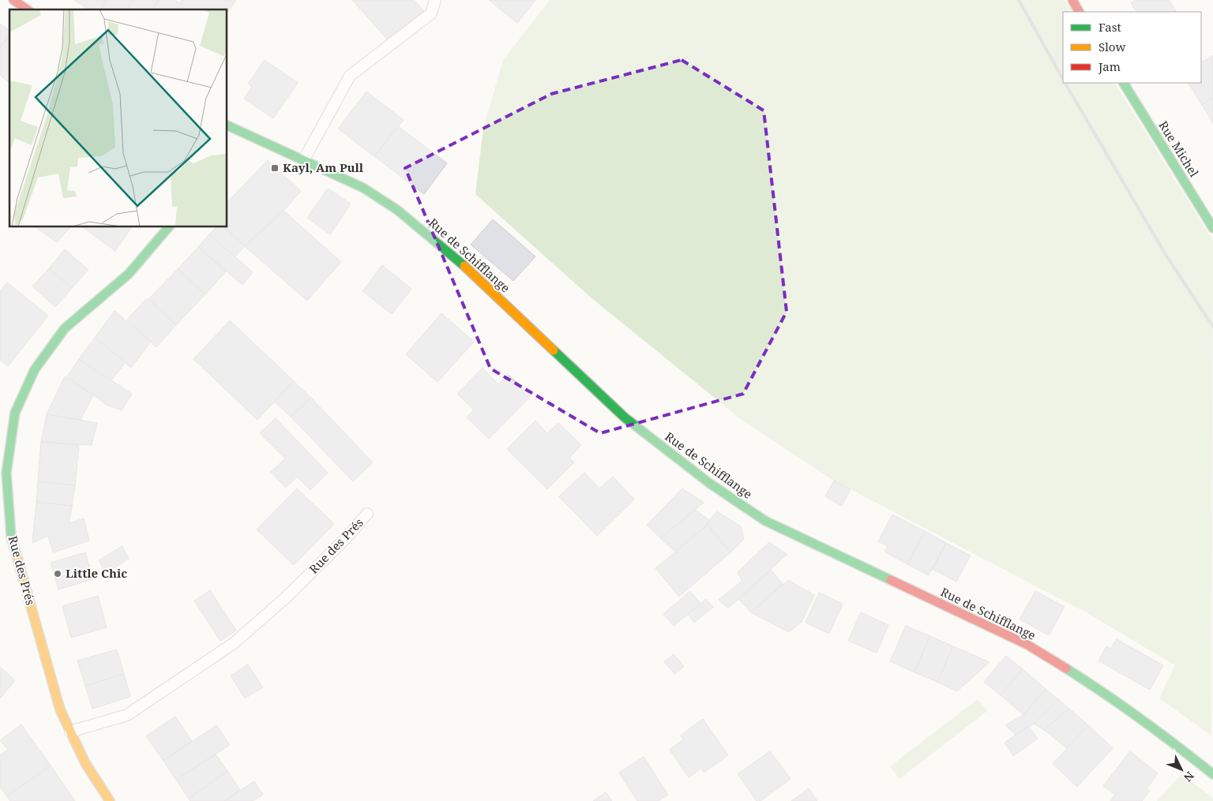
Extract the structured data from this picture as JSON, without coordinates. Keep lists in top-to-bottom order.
{
  "streets": {
    "street": ["Rue Michel", "Rue de Schifflange", "Rue des Prés"]
  },
  "places": {
    "transit": ["Kayl, Am Pull"],
    "other": ["Little Chic"]
  },
  "legend": ["Fast", "Slow", "Jam"],
  "north": "bottom right"
}
